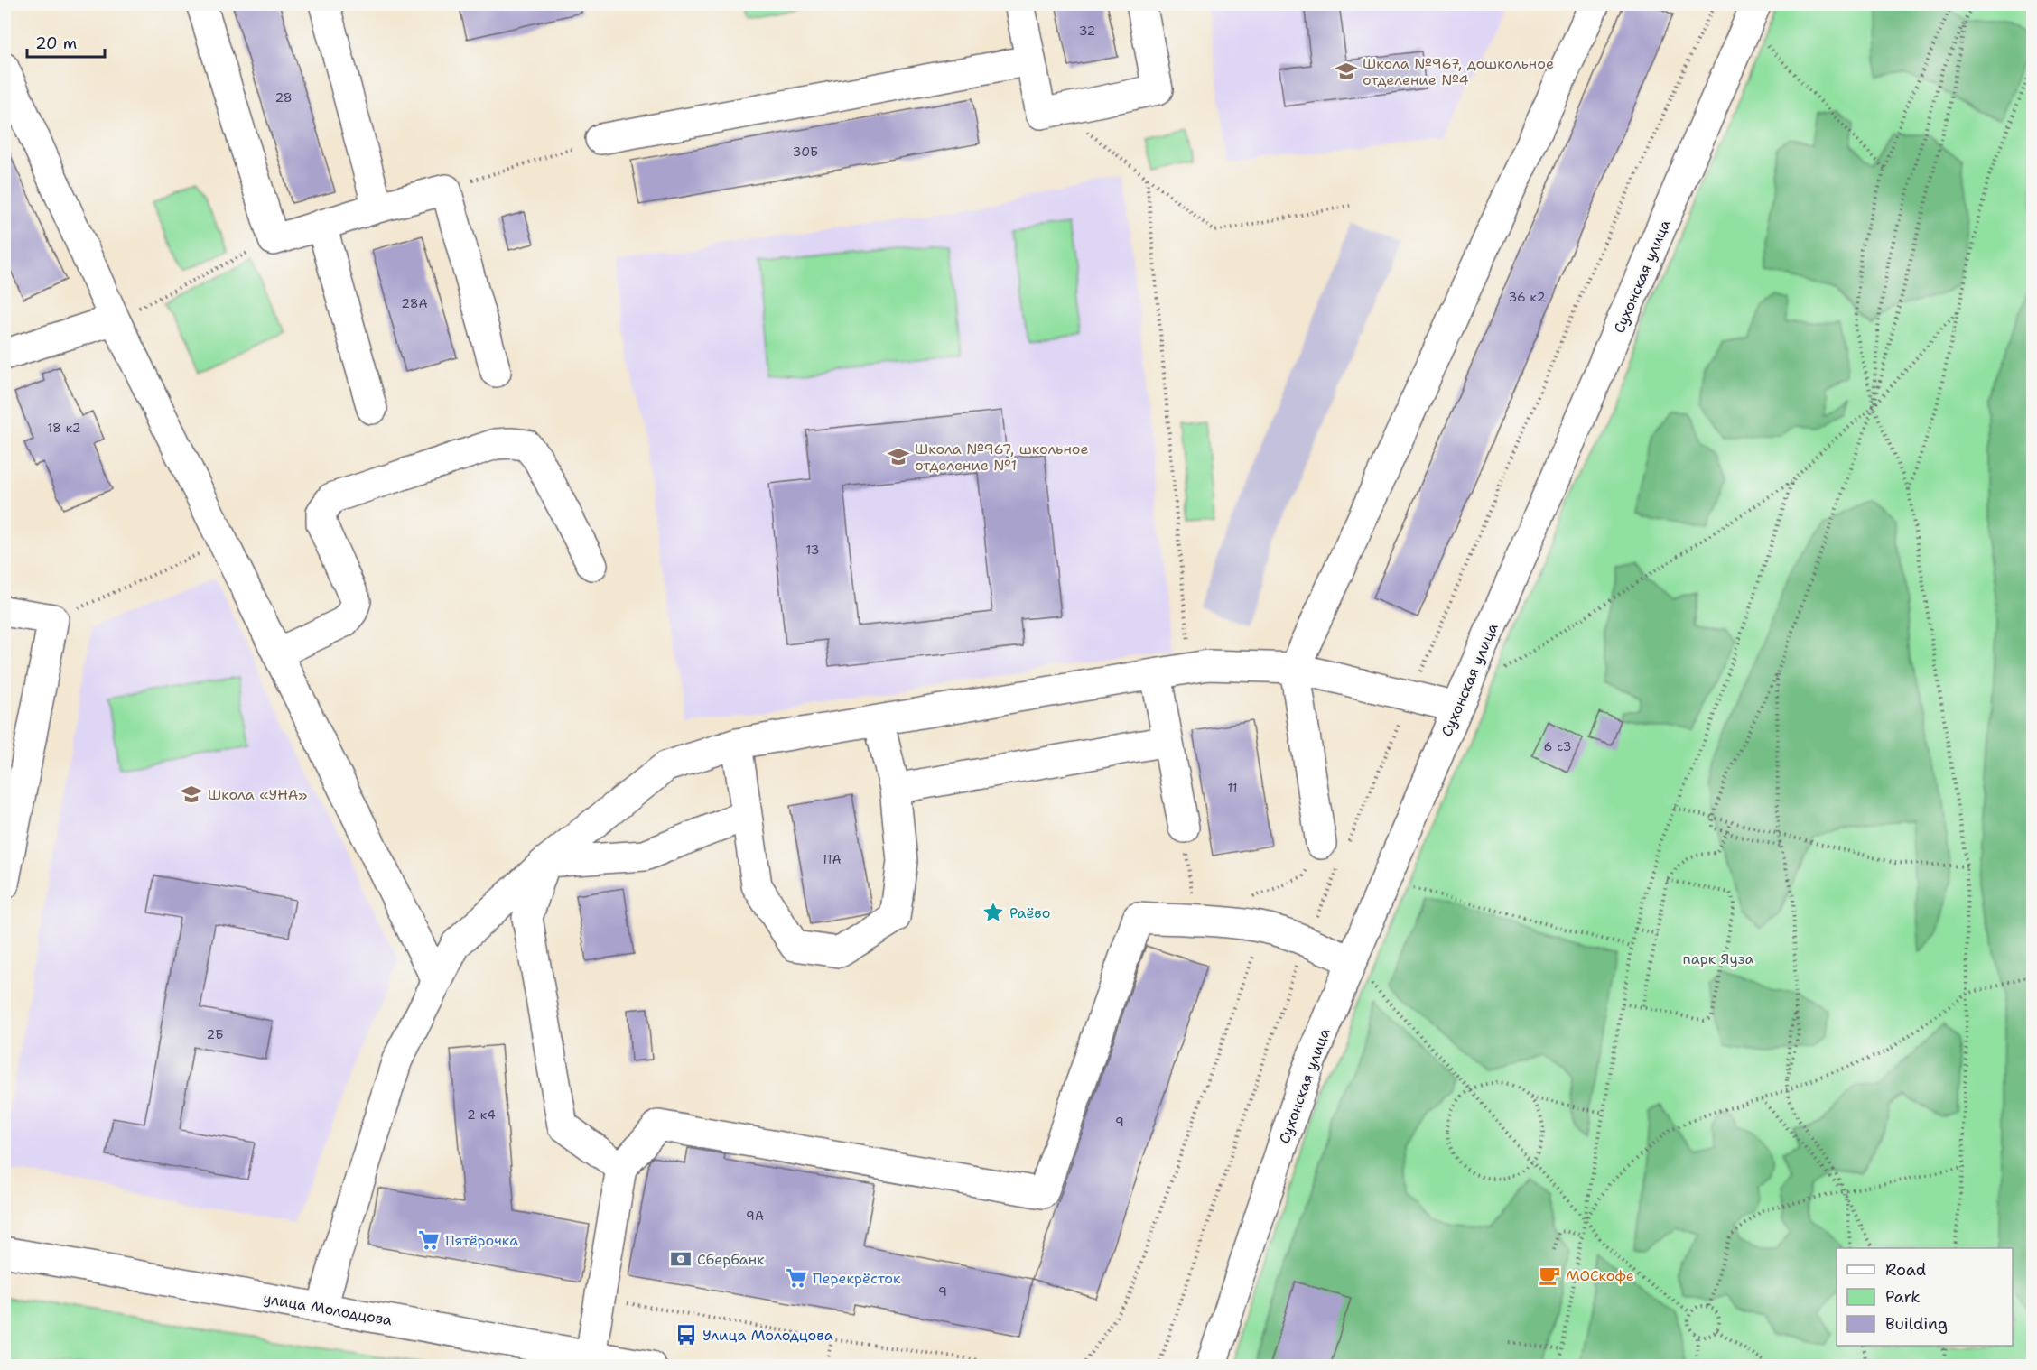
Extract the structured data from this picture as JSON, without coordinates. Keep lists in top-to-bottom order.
{
  "streets": {
    "street": ["Сухонская улица", "улица Молодцова"]
  },
  "parks": ["парк Яуза"],
  "places": {
    "school or university": ["Школа №967, дошкольное отделение №4", "Школа №967, школьное отделение №1", "Школа «УНА»"],
    "place": ["Раёво"],
    "supermarket": ["Пятёрочка", "Перекрёсток"],
    "bank": ["Сбербанк"],
    "cafe": ["МОСкофе"],
    "bus stop": ["Улица Молодцова"]
  },
  "house_numbers": [
    "32",
    "28",
    "30Б",
    "36 к2",
    "28А",
    "18 к2",
    "13",
    "6 с3",
    "11",
    "11А",
    "2Б",
    "2 к4",
    "9",
    "9А",
    "9"
  ],
  "legend": ["Road", "Park", "Building"],
  "scale_bar": "20 m"
}
